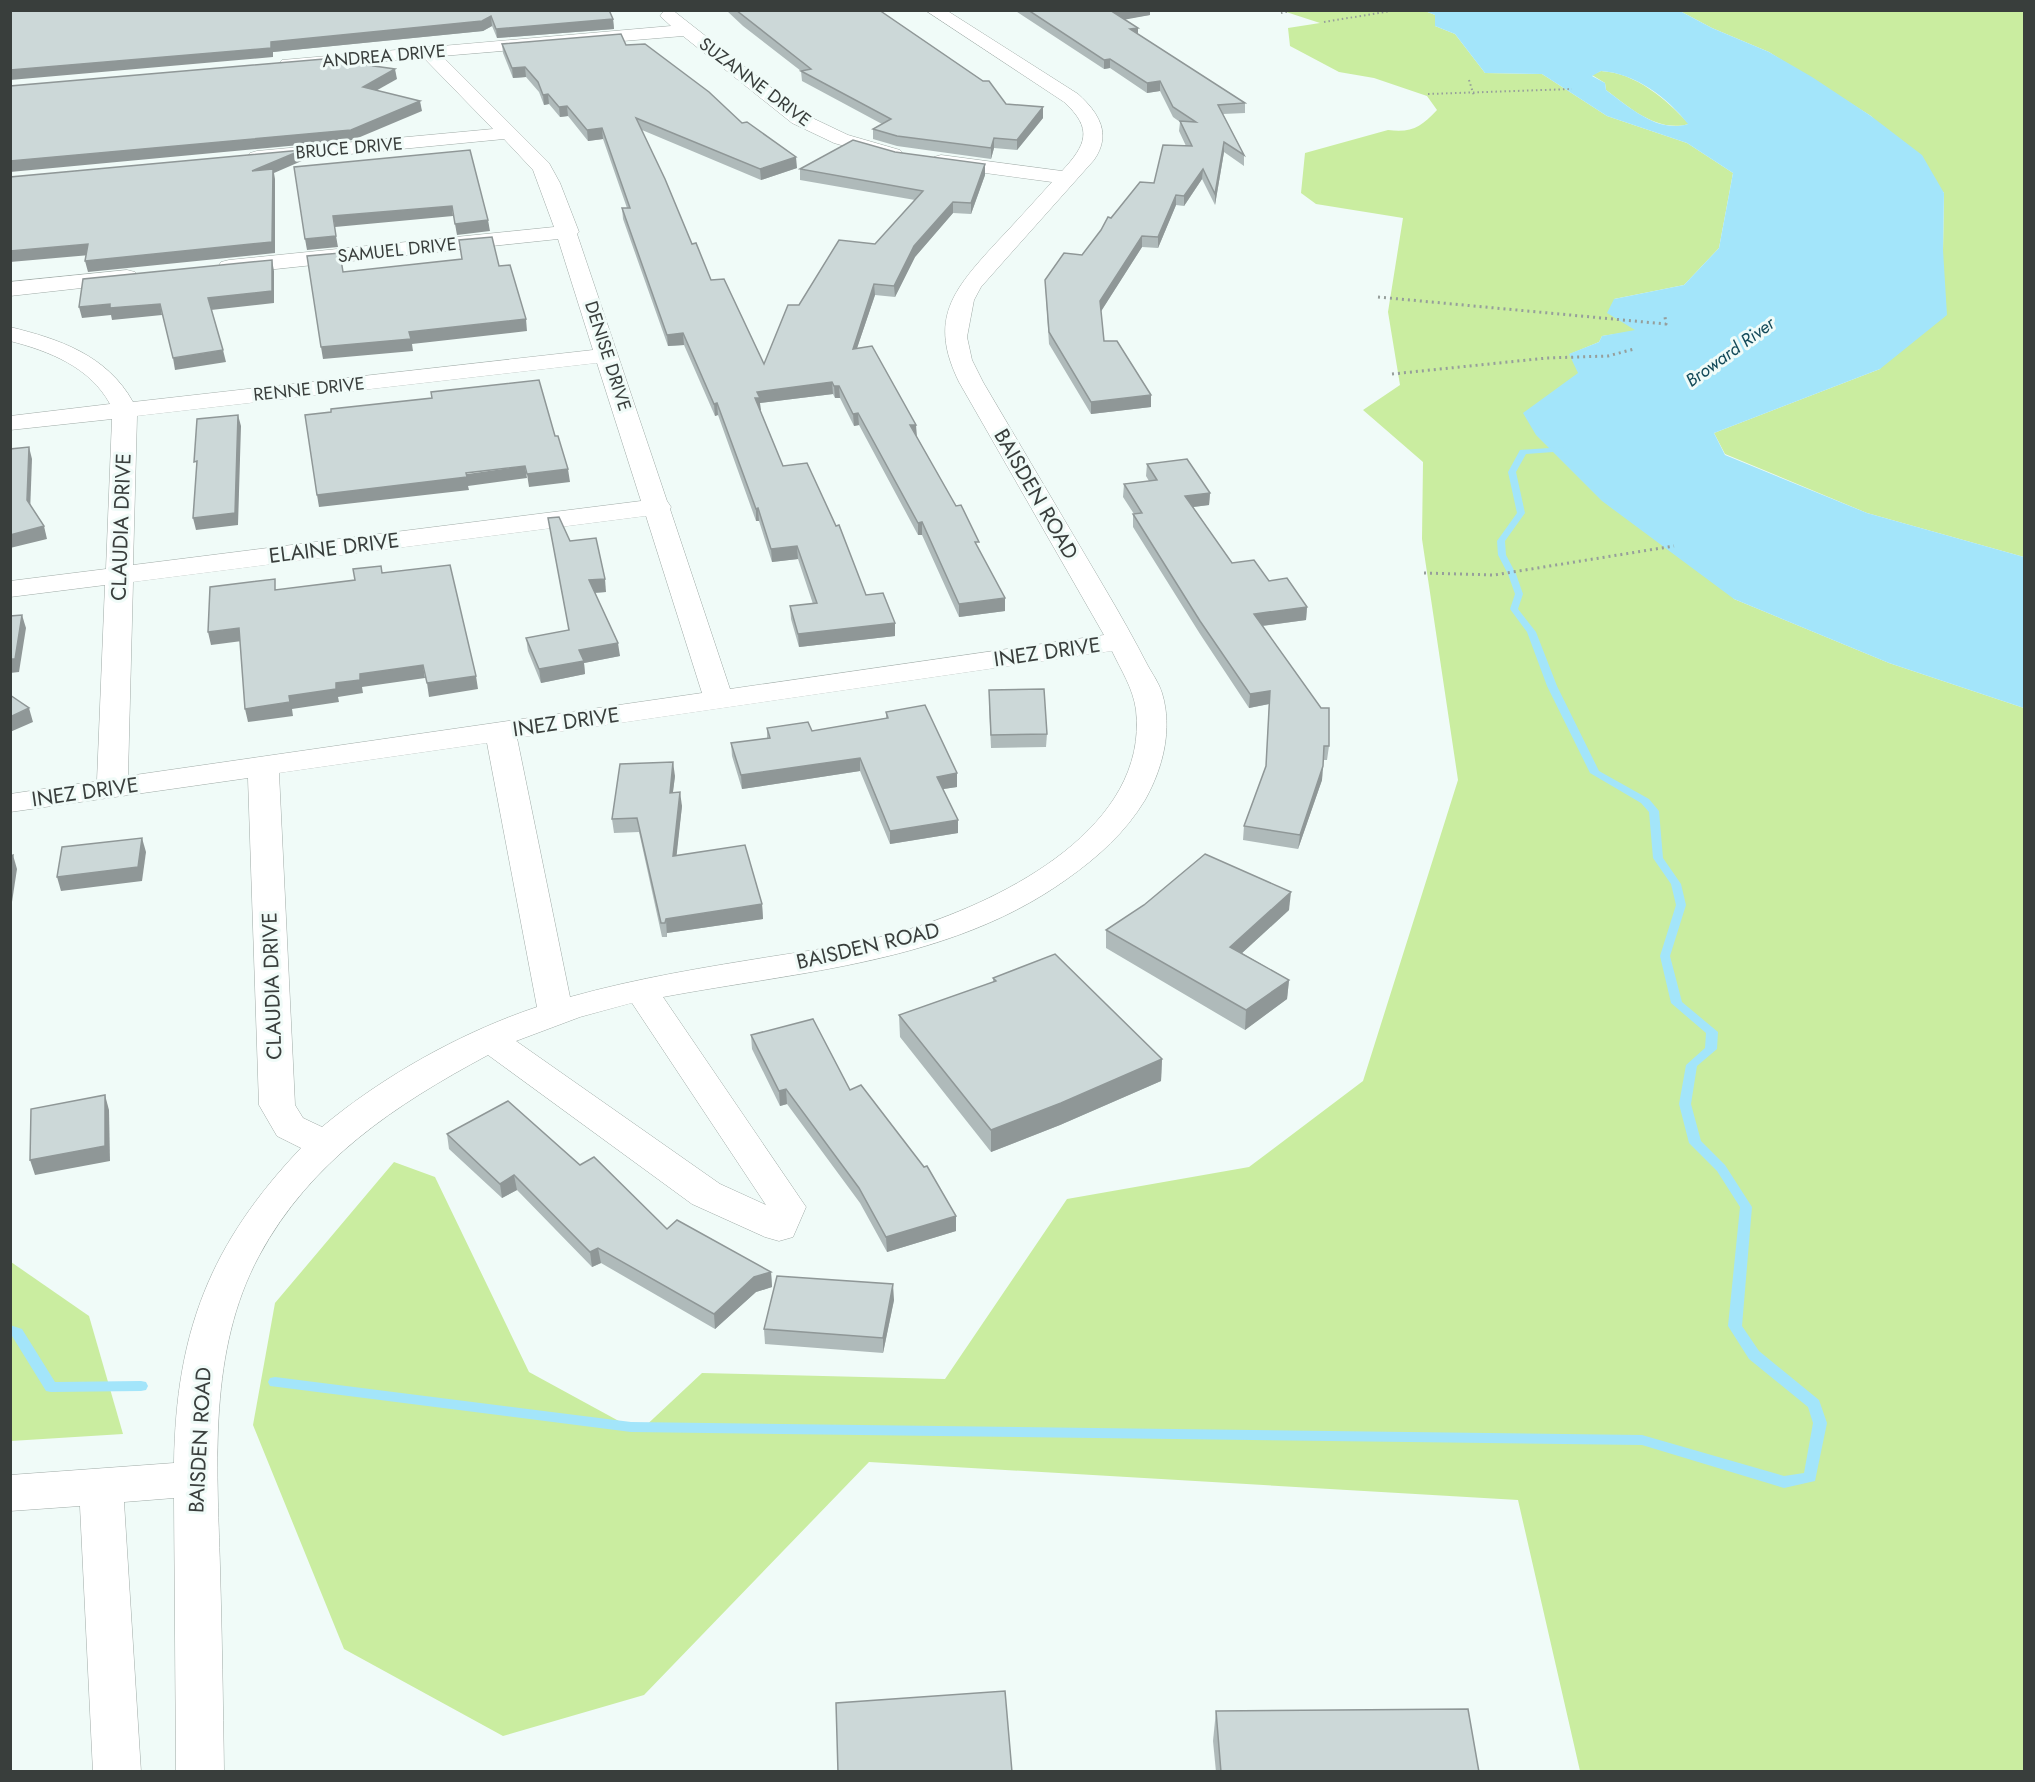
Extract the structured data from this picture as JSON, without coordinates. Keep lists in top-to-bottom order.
{
  "streets": {
    "street": [
      "ANDREA DRIVE",
      "SUZANNE DRIVE",
      "BRUCE DRIVE",
      "SAMUEL DRIVE",
      "DENISE DRIVE",
      "RENNE DRIVE",
      "BAISDEN ROAD",
      "CLAUDIA DRIVE",
      "ELAINE DRIVE",
      "INEZ DRIVE"
    ]
  },
  "crossings": [
    ["ANDREA DRIVE", "SUZANNE DRIVE"],
    ["ANDREA DRIVE", "DENISE DRIVE"],
    ["SUZANNE DRIVE", "BAISDEN ROAD"],
    ["BRUCE DRIVE", "DENISE DRIVE"],
    ["SAMUEL DRIVE", "DENISE DRIVE"],
    ["DENISE DRIVE", "RENNE DRIVE"],
    ["DENISE DRIVE", "ELAINE DRIVE"],
    ["DENISE DRIVE", "INEZ DRIVE"],
    ["RENNE DRIVE", "CLAUDIA DRIVE"],
    ["BAISDEN ROAD", "CLAUDIA DRIVE"],
    ["BAISDEN ROAD", "INEZ DRIVE"],
    ["CLAUDIA DRIVE", "ELAINE DRIVE"],
    ["CLAUDIA DRIVE", "INEZ DRIVE"]
  ],
  "water": ["Broward River"]
}
